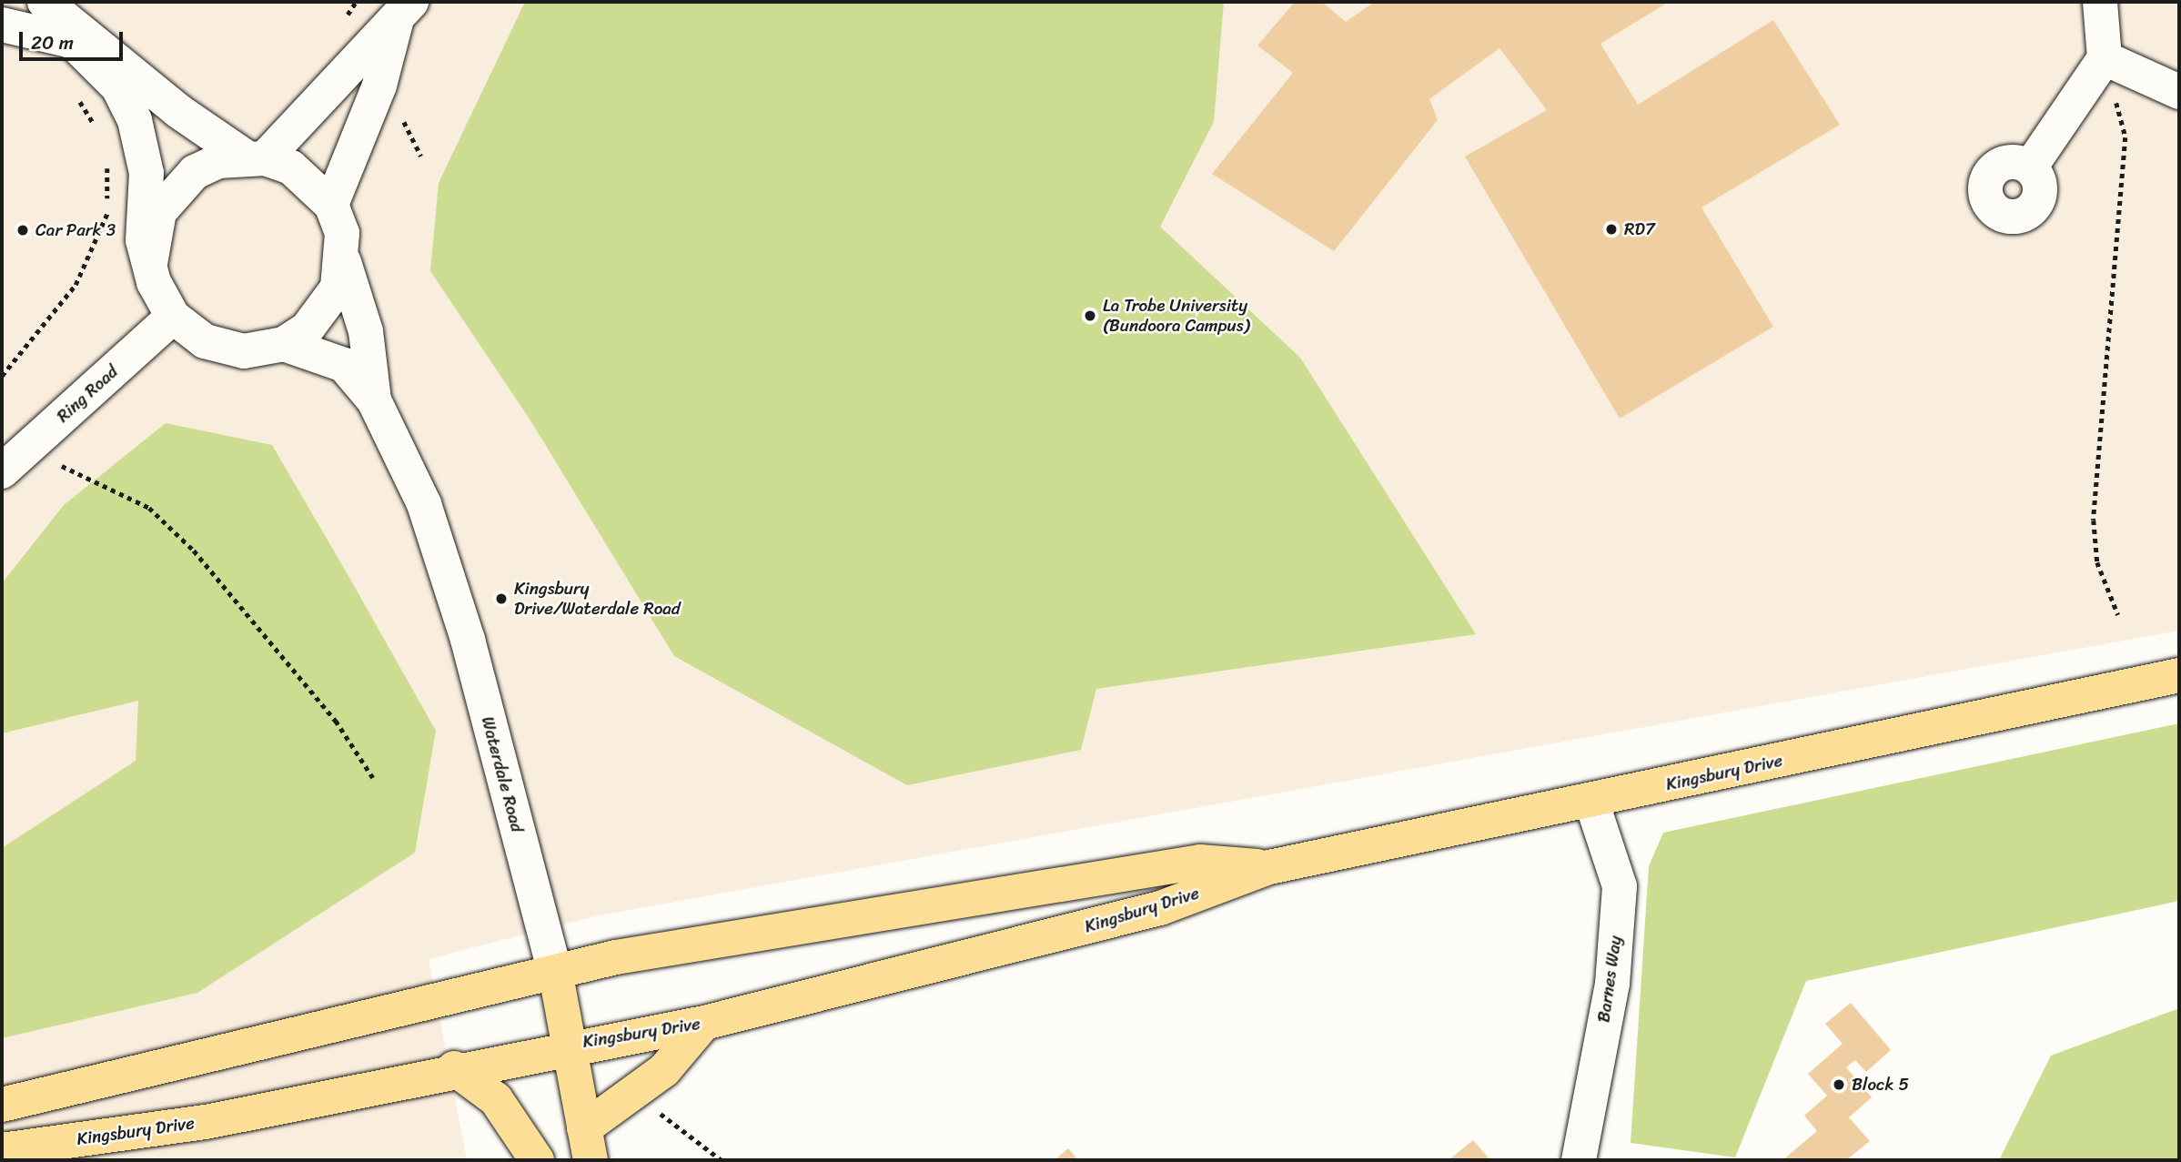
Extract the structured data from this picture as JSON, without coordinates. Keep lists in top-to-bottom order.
{
  "streets": {
    "main road": ["Kingsbury Drive", "Waterdale Road"],
    "street": ["Ring Road", "Barnes Way"]
  },
  "crossings": [
    ["Ring Road", "Waterdale Road"],
    ["Kingsbury Drive", "Waterdale Road"],
    ["Kingsbury Drive", "Barnes Way"]
  ],
  "places": [
    "RD7",
    "Car Park 3",
    "La Trobe University (Bundoora Campus)",
    "Kingsbury Drive/Waterdale Road",
    "Block 5"
  ],
  "scale_bar": "20 m"
}
